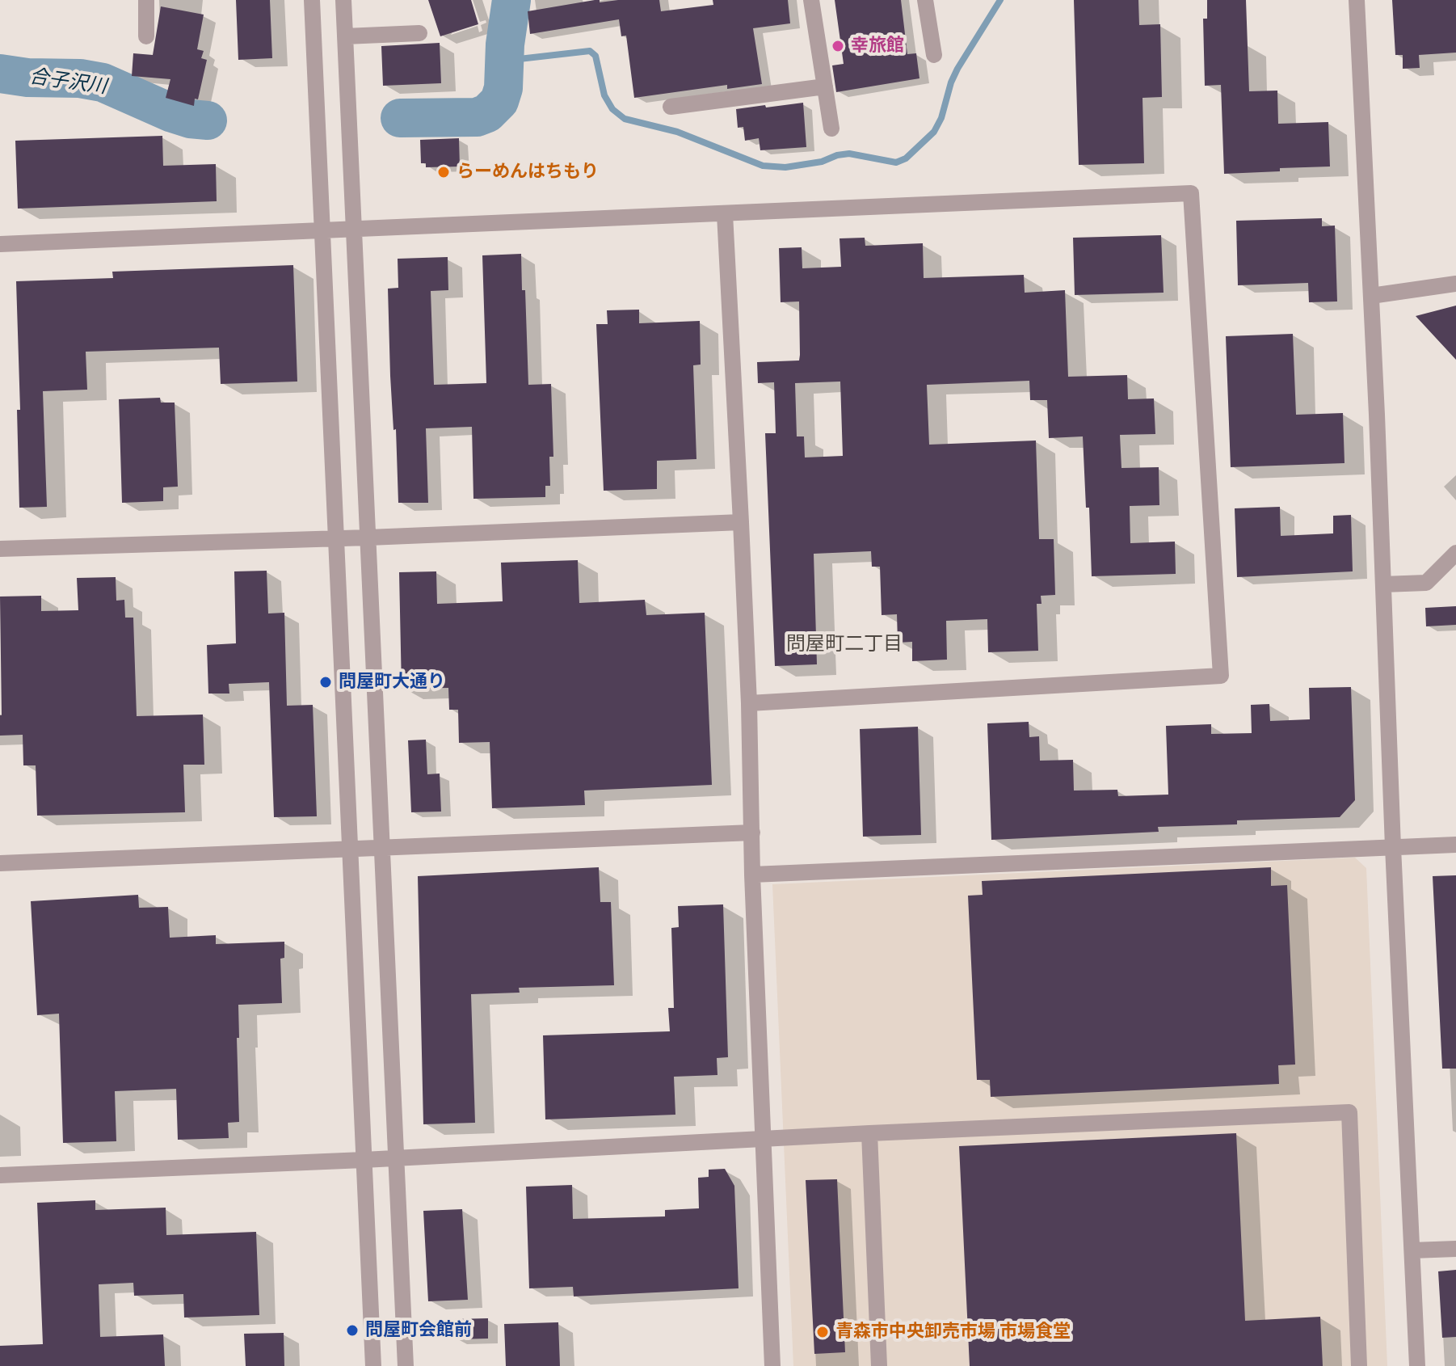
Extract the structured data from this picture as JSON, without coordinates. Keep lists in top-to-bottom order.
{
  "districts": ["問屋町二丁目"],
  "water": ["合子沢川"],
  "places": [
    "幸旅館",
    "らーめんはちもり",
    "問屋町大通り",
    "問屋町会館前",
    "青森市中央卸売市場 市場食堂"
  ]
}
